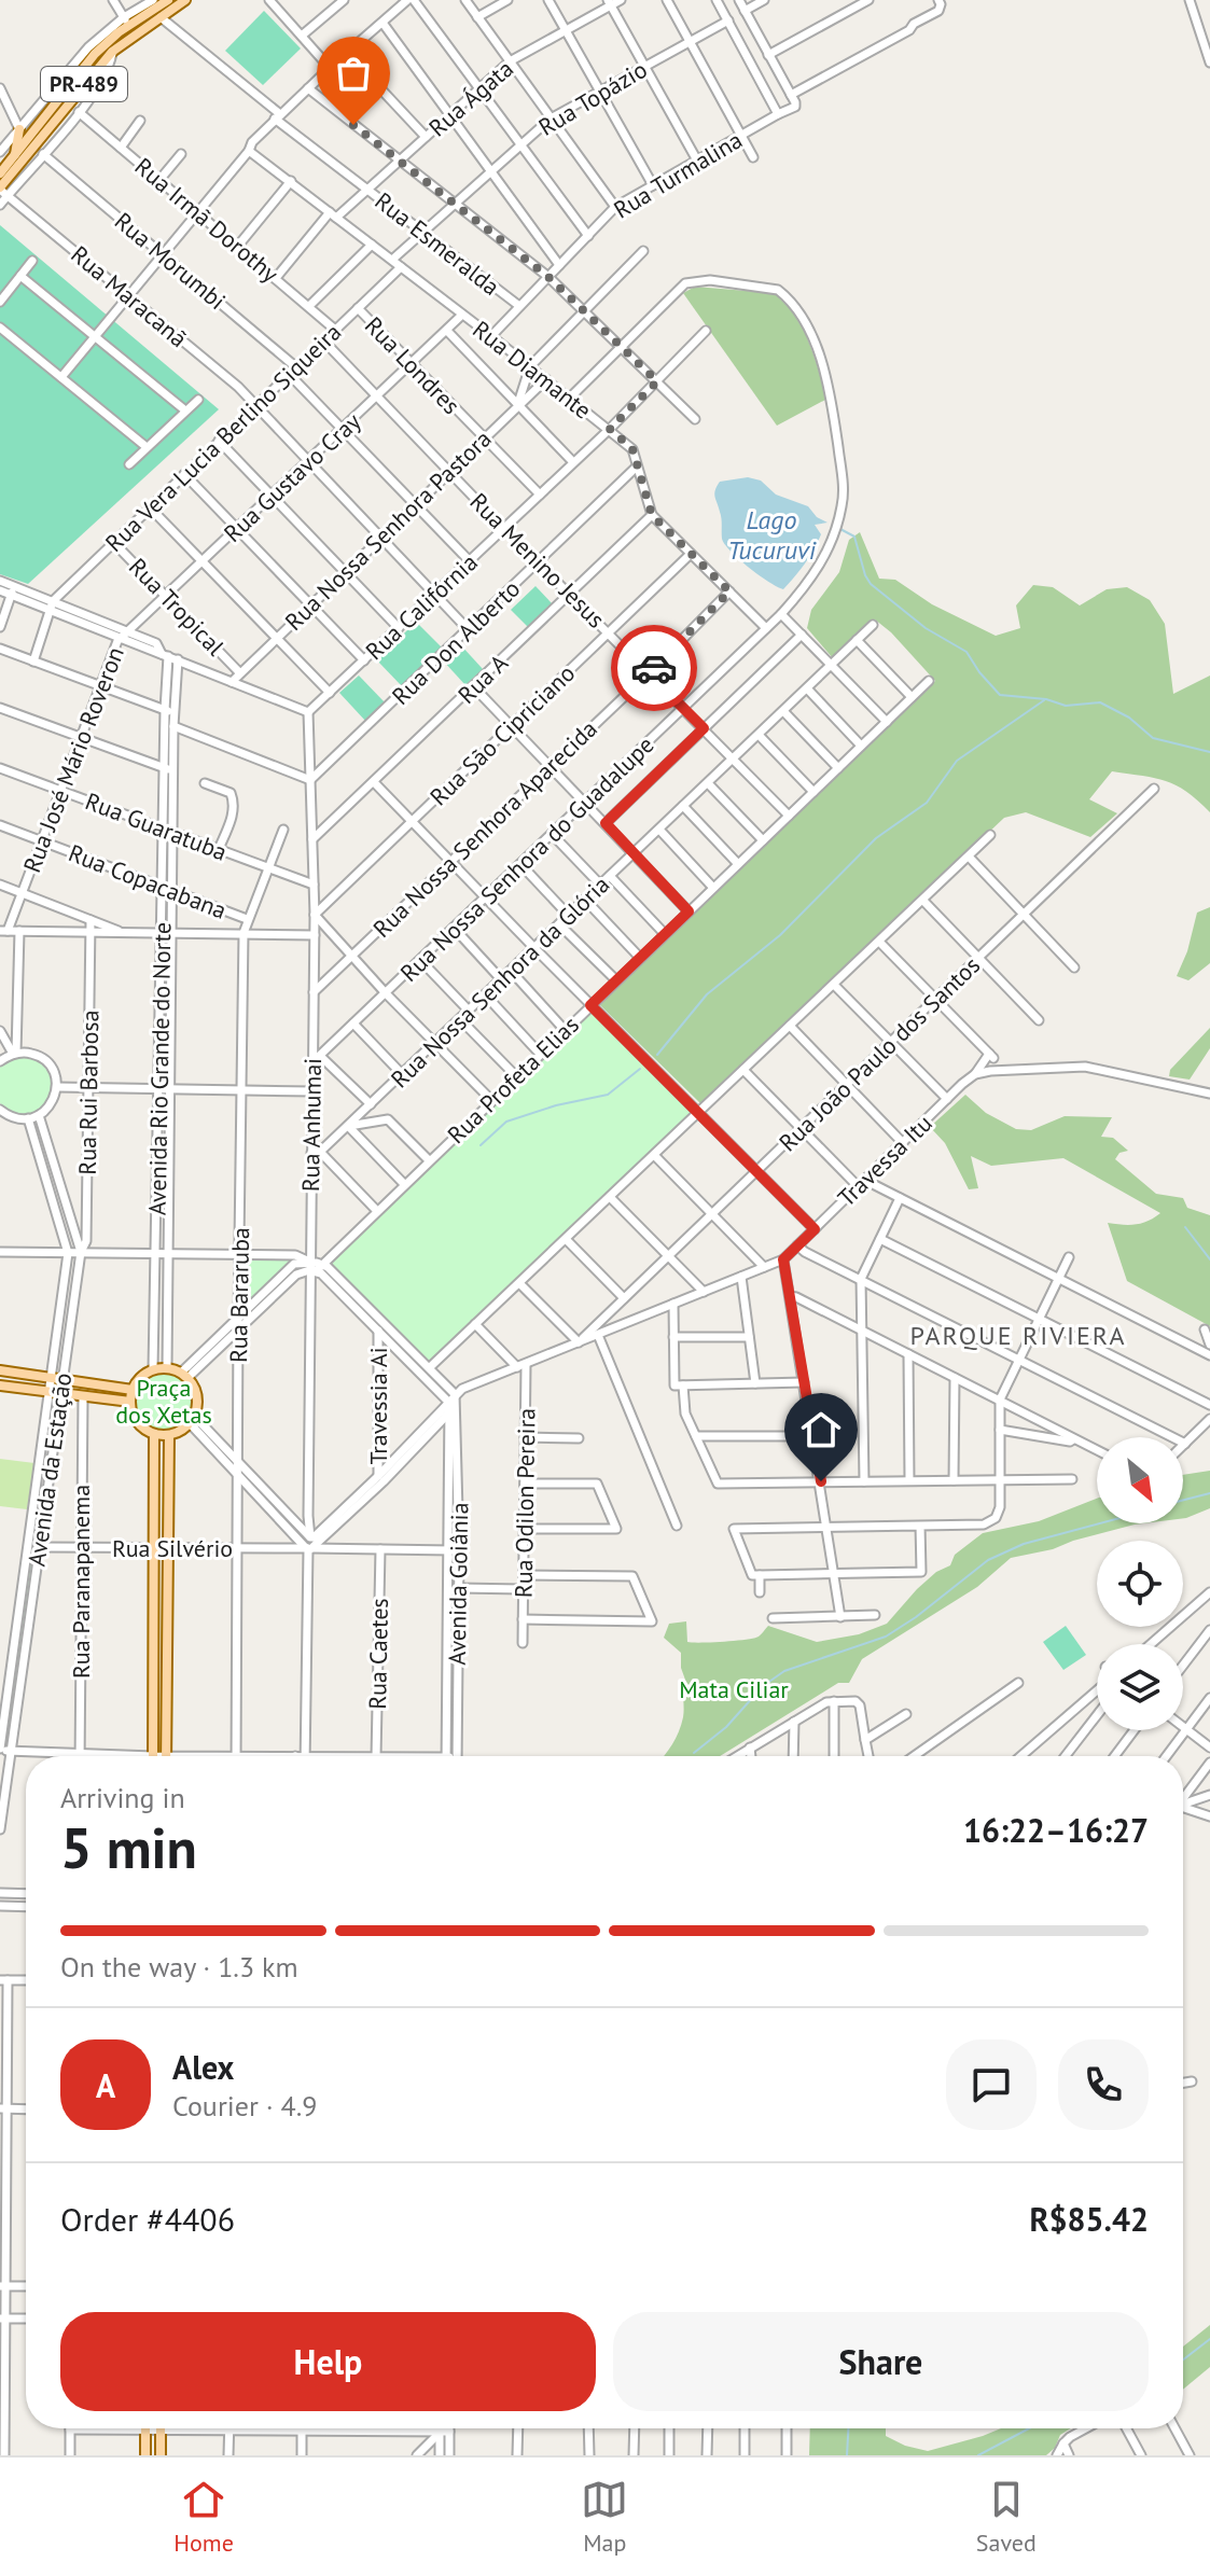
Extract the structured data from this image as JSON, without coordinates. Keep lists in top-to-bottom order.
{
  "streets": {
    "main road": ["PR-489"],
    "street": [
      "Rua Ágata",
      "Rua Topázio",
      "Rua Turmalina",
      "Rua Irmã Dorothy",
      "Rua Esmeralda",
      "Rua Morumbi",
      "Rua Maracanã",
      "Rua Londres",
      "Rua Diamante",
      "Rua Vera Lucia Berlino Siqueira",
      "Rua Gustavo Cray",
      "Rua Nossa Senhora Pastora",
      "Rua Menino Jesus",
      "Rua Tropical",
      "Rua Califórnia",
      "Rua Don Alberto",
      "Rua A",
      "Rua São Cipriciano",
      "Rua José Mário Roveron",
      "Rua Guaratuba",
      "Rua Nossa Senhora Aparecida",
      "Rua Nossa Senhora do Guadalupe",
      "Rua Copacabana",
      "Rua Nossa Senhora da Glória",
      "Rua João Paulo dos Santos",
      "Avenida Rio Grande do Norte",
      "Rua Profeta Elias",
      "Rua Rui Barbosa",
      "Rua Anhumai",
      "Travessa Itu",
      "Rua Bararuba",
      "Travessia Ai",
      "Avenida da Estação",
      "Rua Odilon Pereira",
      "Rua Silvério",
      "Rua Paranapanema",
      "Avenida Goiânia",
      "Rua Caetes"
    ]
  },
  "crossings": [
    ["PR-489", "Rua Esmeralda"],
    ["PR-489", "Rua Maracanã"],
    ["Rua Ágata", "Rua Irmã Dorothy"],
    ["Rua Ágata", "Rua Esmeralda"],
    ["Rua Ágata", "Rua Diamante"],
    ["Rua Topázio", "Rua Esmeralda"],
    ["Rua Topázio", "Rua Diamante"],
    ["Rua Turmalina", "Rua Esmeralda"],
    ["Rua Turmalina", "Rua Diamante"],
    ["Rua Irmã Dorothy", "Rua Vera Lucia Berlino Siqueira"],
    ["Rua Morumbi", "Rua Vera Lucia Berlino Siqueira"],
    ["Rua Morumbi", "Rua Gustavo Cray"],
    ["Rua Morumbi", "Rua Nossa Senhora Pastora"],
    ["Rua Morumbi", "Rua Califórnia"],
    ["Rua Maracanã", "Rua Vera Lucia Berlino Siqueira"],
    ["Rua Maracanã", "Rua Gustavo Cray"],
    ["Rua Maracanã", "Rua Nossa Senhora Pastora"],
    ["Rua Maracanã", "Rua Califórnia"],
    ["Rua Maracanã", "Rua Don Alberto"],
    ["Rua Londres", "Rua Vera Lucia Berlino Siqueira"],
    ["Rua Londres", "Rua Gustavo Cray"],
    ["Rua Londres", "Rua Nossa Senhora Pastora"],
    ["Rua Londres", "Rua Califórnia"],
    ["Rua Diamante", "Rua Vera Lucia Berlino Siqueira"],
    ["Rua Diamante", "Rua Gustavo Cray"],
    ["Rua Diamante", "Rua Nossa Senhora Pastora"],
    ["Rua Diamante", "Rua Califórnia"],
    ["Rua Diamante", "Rua Don Alberto"],
    ["Rua Diamante", "Rua A"],
    ["Rua Diamante", "Rua São Cipriciano"],
    ["Rua Diamante", "Rua Nossa Senhora Aparecida"],
    ["Rua Diamante", "Rua Nossa Senhora do Guadalupe"],
    ["Rua Vera Lucia Berlino Siqueira", "Rua Menino Jesus"],
    ["Rua Vera Lucia Berlino Siqueira", "Rua Tropical"],
    ["Rua Gustavo Cray", "Rua Menino Jesus"],
    ["Rua Gustavo Cray", "Rua Tropical"],
    ["Rua Gustavo Cray", "Rua José Mário Roveron"],
    ["Rua Nossa Senhora Pastora", "Rua Menino Jesus"],
    ["Rua Nossa Senhora Pastora", "Rua Tropical"],
    ["Rua Menino Jesus", "Rua Califórnia"],
    ["Rua Menino Jesus", "Rua Don Alberto"],
    ["Rua Menino Jesus", "Rua A"],
    ["Rua Menino Jesus", "Rua São Cipriciano"],
    ["Rua Menino Jesus", "Rua Nossa Senhora Aparecida"],
    ["Rua Menino Jesus", "Rua Nossa Senhora do Guadalupe"],
    ["Rua Menino Jesus", "Rua Nossa Senhora da Glória"],
    ["Rua Menino Jesus", "Rua Profeta Elias"],
    ["Rua Califórnia", "Rua Anhumai"],
    ["Rua Don Alberto", "Rua Anhumai"],
    ["Rua A", "Rua Anhumai"],
    ["Rua São Cipriciano", "Rua Anhumai"],
    ["Rua José Mário Roveron", "Rua Guaratuba"],
    ["Rua José Mário Roveron", "Rua Copacabana"],
    ["Rua Guaratuba", "Avenida Rio Grande do Norte"],
    ["Rua Guaratuba", "Rua Anhumai"],
    ["Rua Guaratuba", "Rua Bararuba"],
    ["Rua Nossa Senhora Aparecida", "Rua Anhumai"],
    ["Rua Nossa Senhora do Guadalupe", "Rua Anhumai"],
    ["Rua Copacabana", "Avenida Rio Grande do Norte"],
    ["Rua Copacabana", "Rua Bararuba"],
    ["Rua Nossa Senhora da Glória", "Rua Anhumai"],
    ["Rua João Paulo dos Santos", "Travessa Itu"],
    ["Rua João Paulo dos Santos", "Rua Odilon Pereira"],
    ["Rua João Paulo dos Santos", "Avenida Goiânia"],
    ["Rua Profeta Elias", "Rua Anhumai"],
    ["Rua Rui Barbosa", "Avenida da Estação"],
    ["Rua Anhumai", "Rua Silvério"],
    ["Rua Bararuba", "Rua Silvério"],
    ["Avenida da Estação", "Rua Silvério"],
    ["Rua Silvério", "Rua Paranapanema"],
    ["Rua Silvério", "Avenida Goiânia"],
    ["Rua Silvério", "Rua Caetes"]
  ],
  "districts": ["PARQUE RIVIERA"],
  "water": ["Lago Tucuruvi"],
  "parks": ["Praça dos Xetas", "Mata Ciliar"],
  "north": "bottom right",
  "page": {
    "heading": ["5 min", "Arriving in", "16:22–16:27"],
    "panel": [
      "Alex",
      "Courier · 4.9",
      "Order #4406",
      "R$85.42"
    ],
    "bar": "On the way · 1.3 km",
    "round": "A",
    "buttons": ["Help", "Share"],
    "tabs": ["Home", "Map", "Saved"]
  }
}
